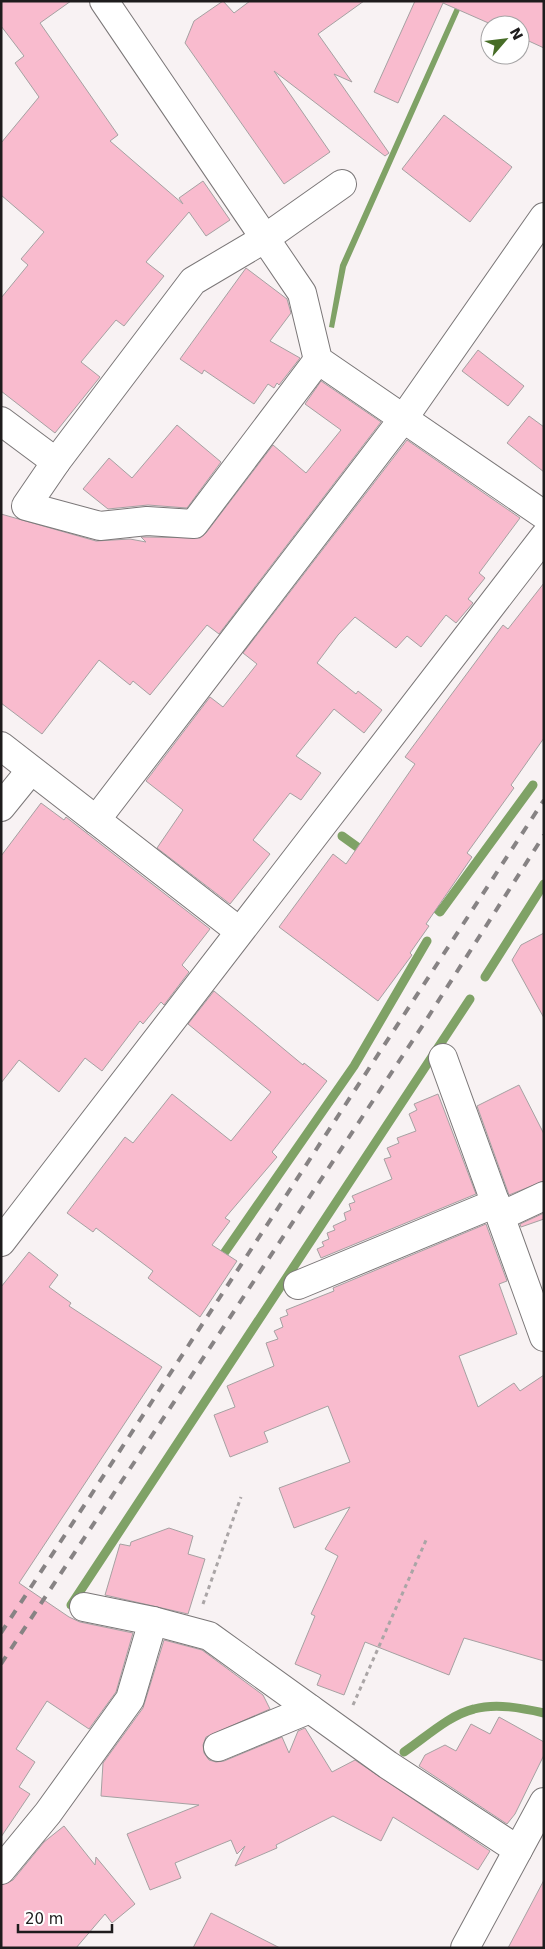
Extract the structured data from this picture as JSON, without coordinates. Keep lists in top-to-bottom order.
{
  "scale_bar": "20 m",
  "north": "top right"
}
